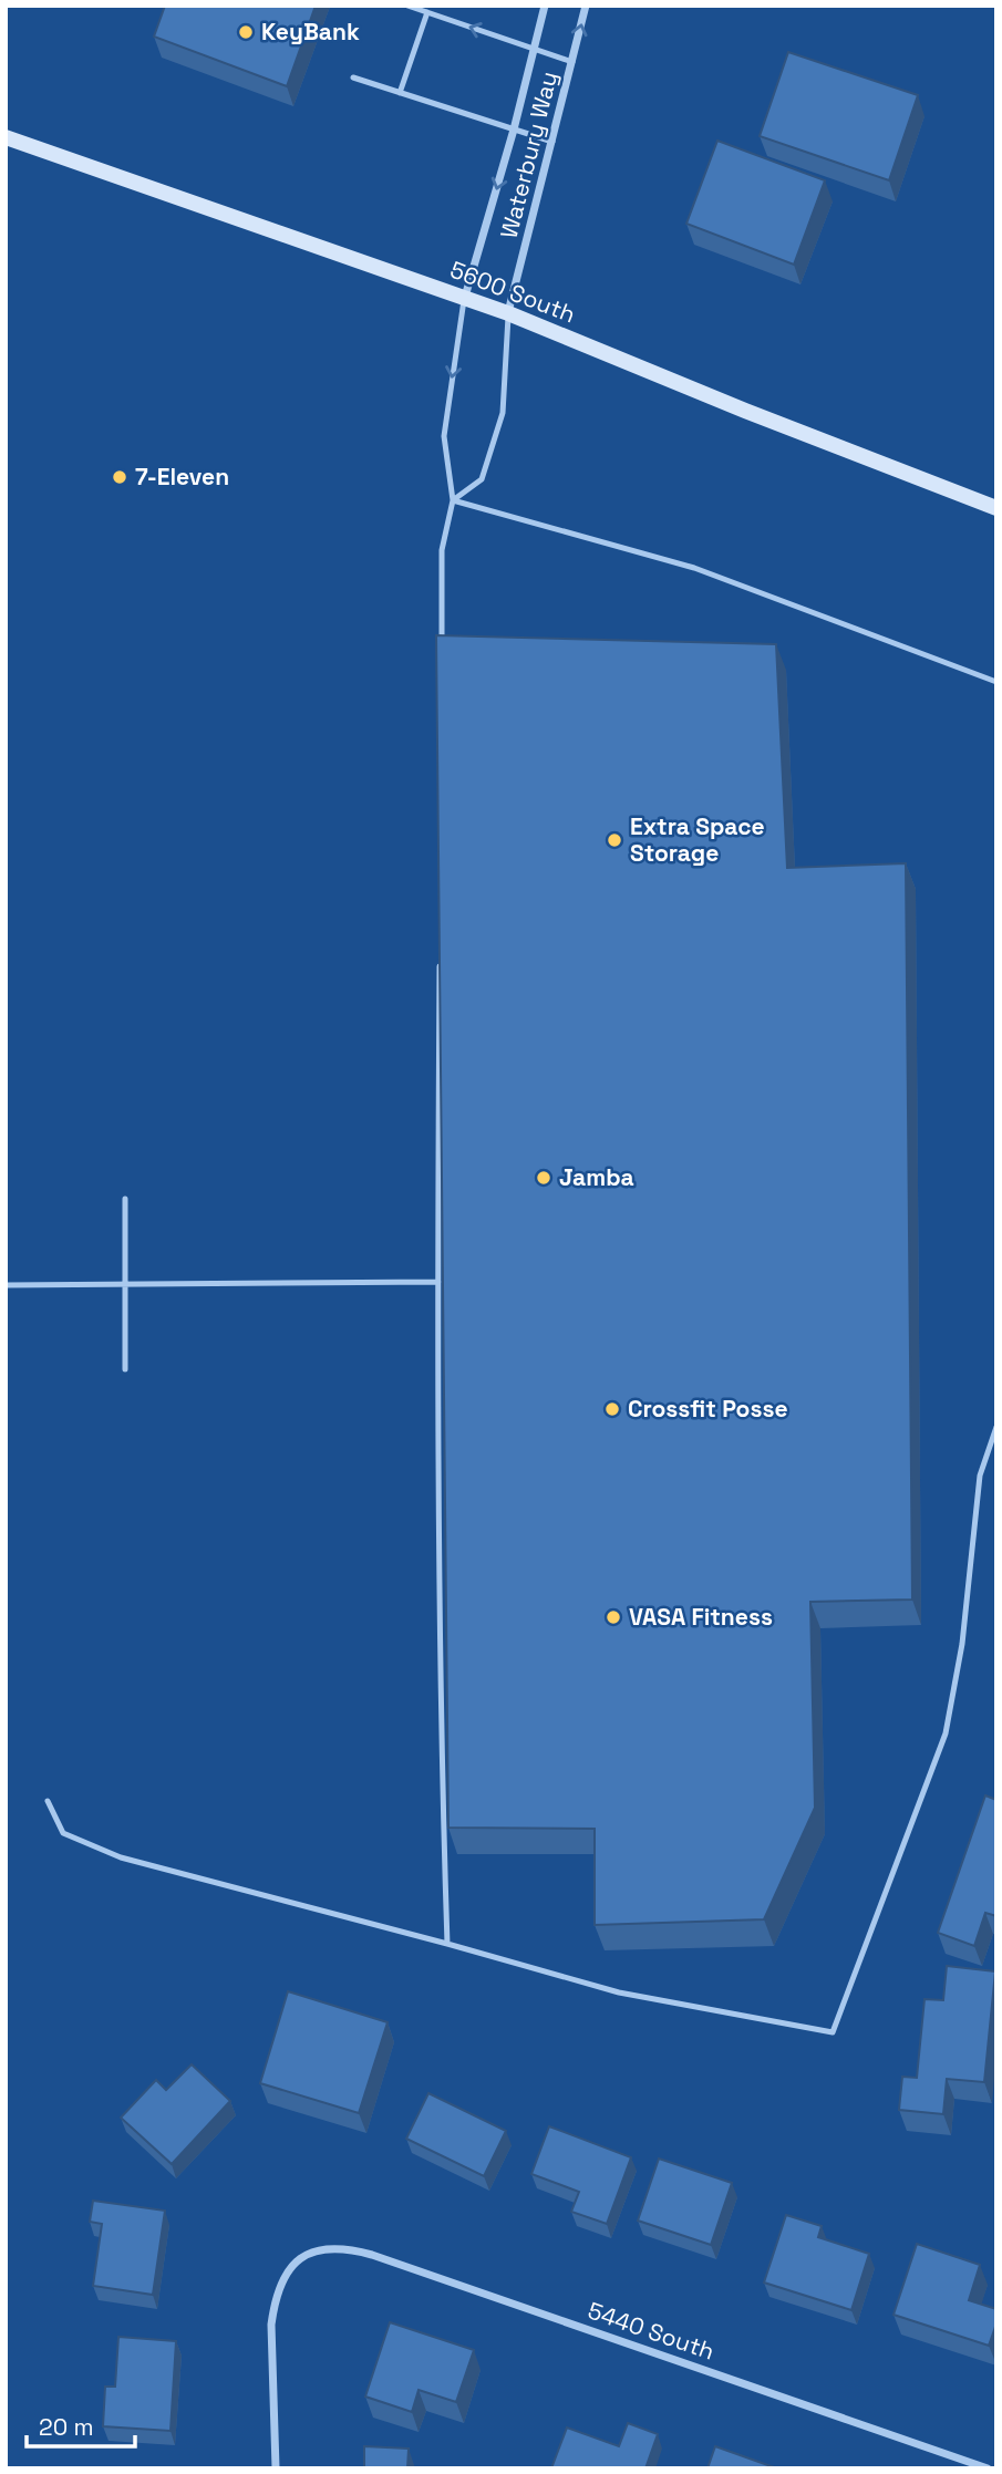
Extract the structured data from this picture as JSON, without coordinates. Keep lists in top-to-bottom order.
{
  "streets": {
    "main road": ["5600 South"],
    "street": ["Waterbury Way", "5440 South"]
  },
  "crossings": [
    ["Waterbury Way", "5600 South"]
  ],
  "places": [
    "KeyBank",
    "7-Eleven",
    "Extra Space Storage",
    "Jamba",
    "Crossfit Posse",
    "VASA Fitness"
  ],
  "scale_bar": "20 m"
}
